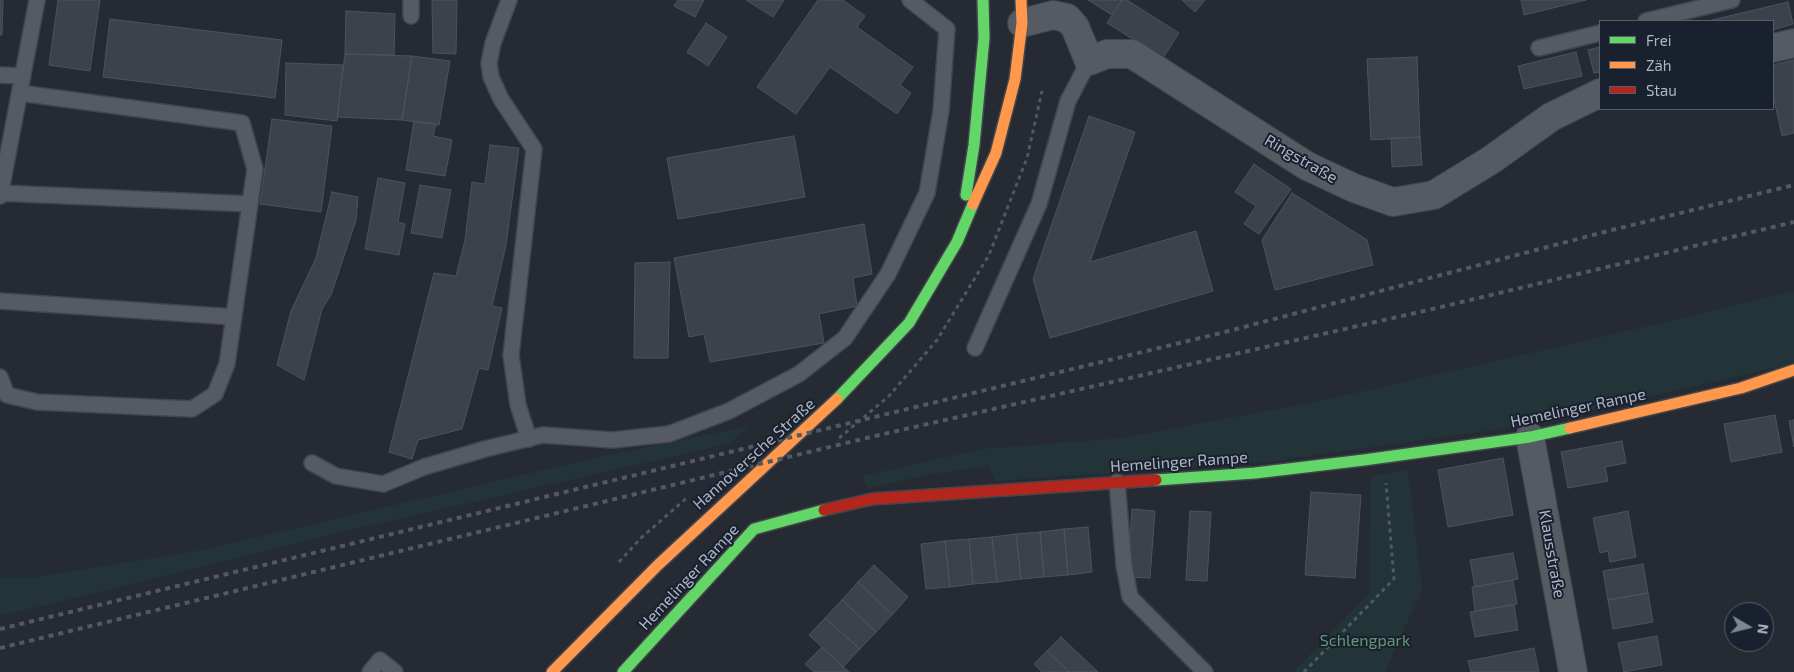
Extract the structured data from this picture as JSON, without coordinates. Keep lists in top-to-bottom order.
{
  "streets": {
    "street": [
      "Ringstraße",
      "Hemelinger Rampe",
      "Hannoversche Straße",
      "Klausstraße"
    ]
  },
  "crossings": [
    ["Hemelinger Rampe", "Klausstraße"]
  ],
  "parks": ["Schlengpark"],
  "legend": ["Frei", "Zäh", "Stau"],
  "north": "right"
}
